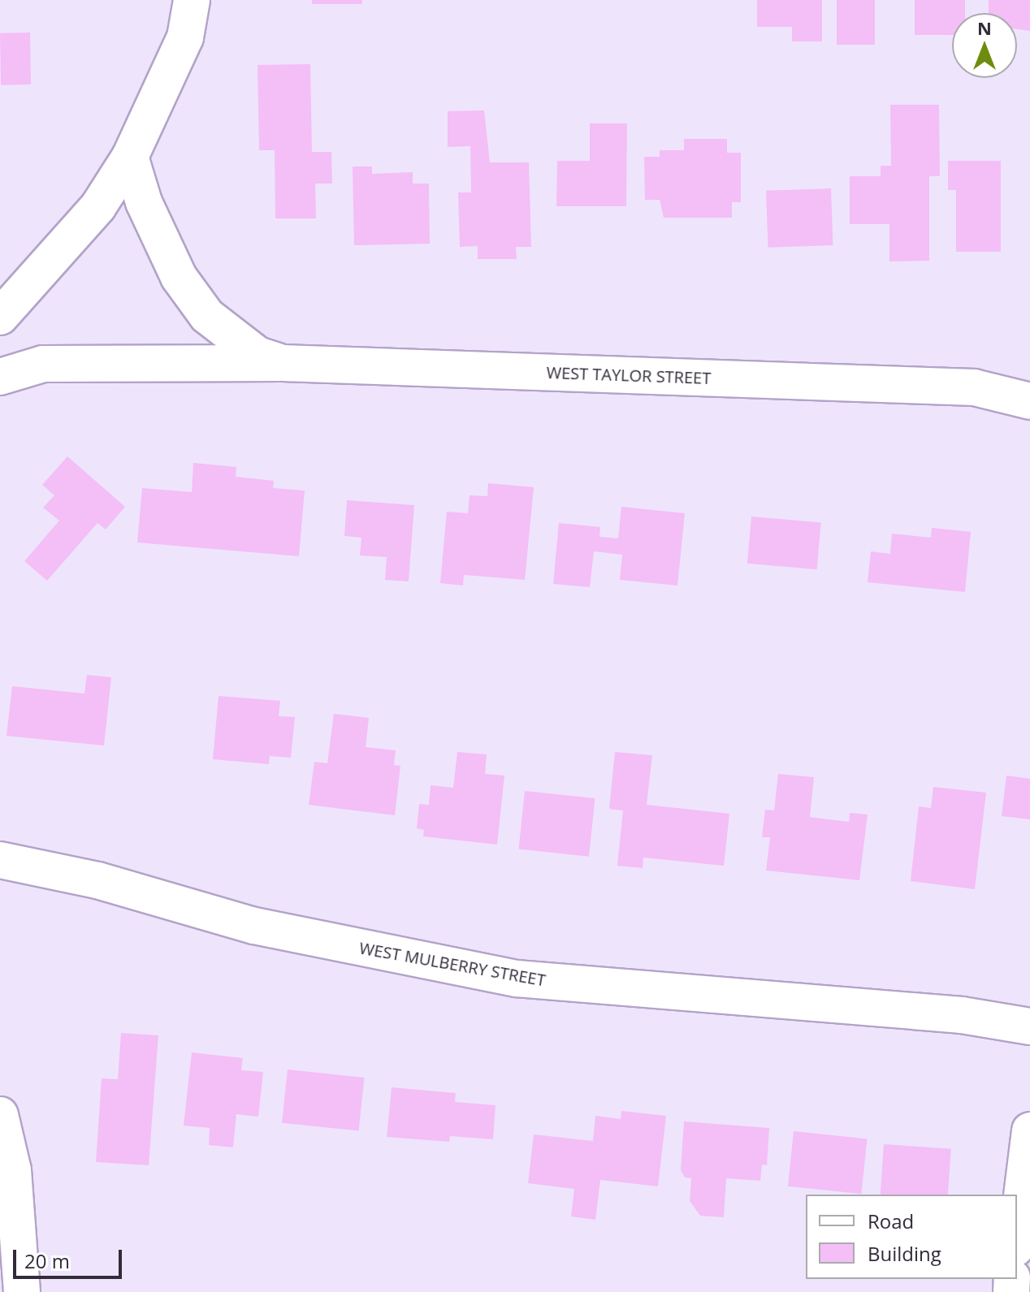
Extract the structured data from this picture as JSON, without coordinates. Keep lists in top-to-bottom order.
{
  "streets": {
    "street": ["WEST TAYLOR STREET", "WEST MULBERRY STREET"]
  },
  "legend": ["Road", "Building"],
  "scale_bar": "20 m",
  "north": "top"
}
